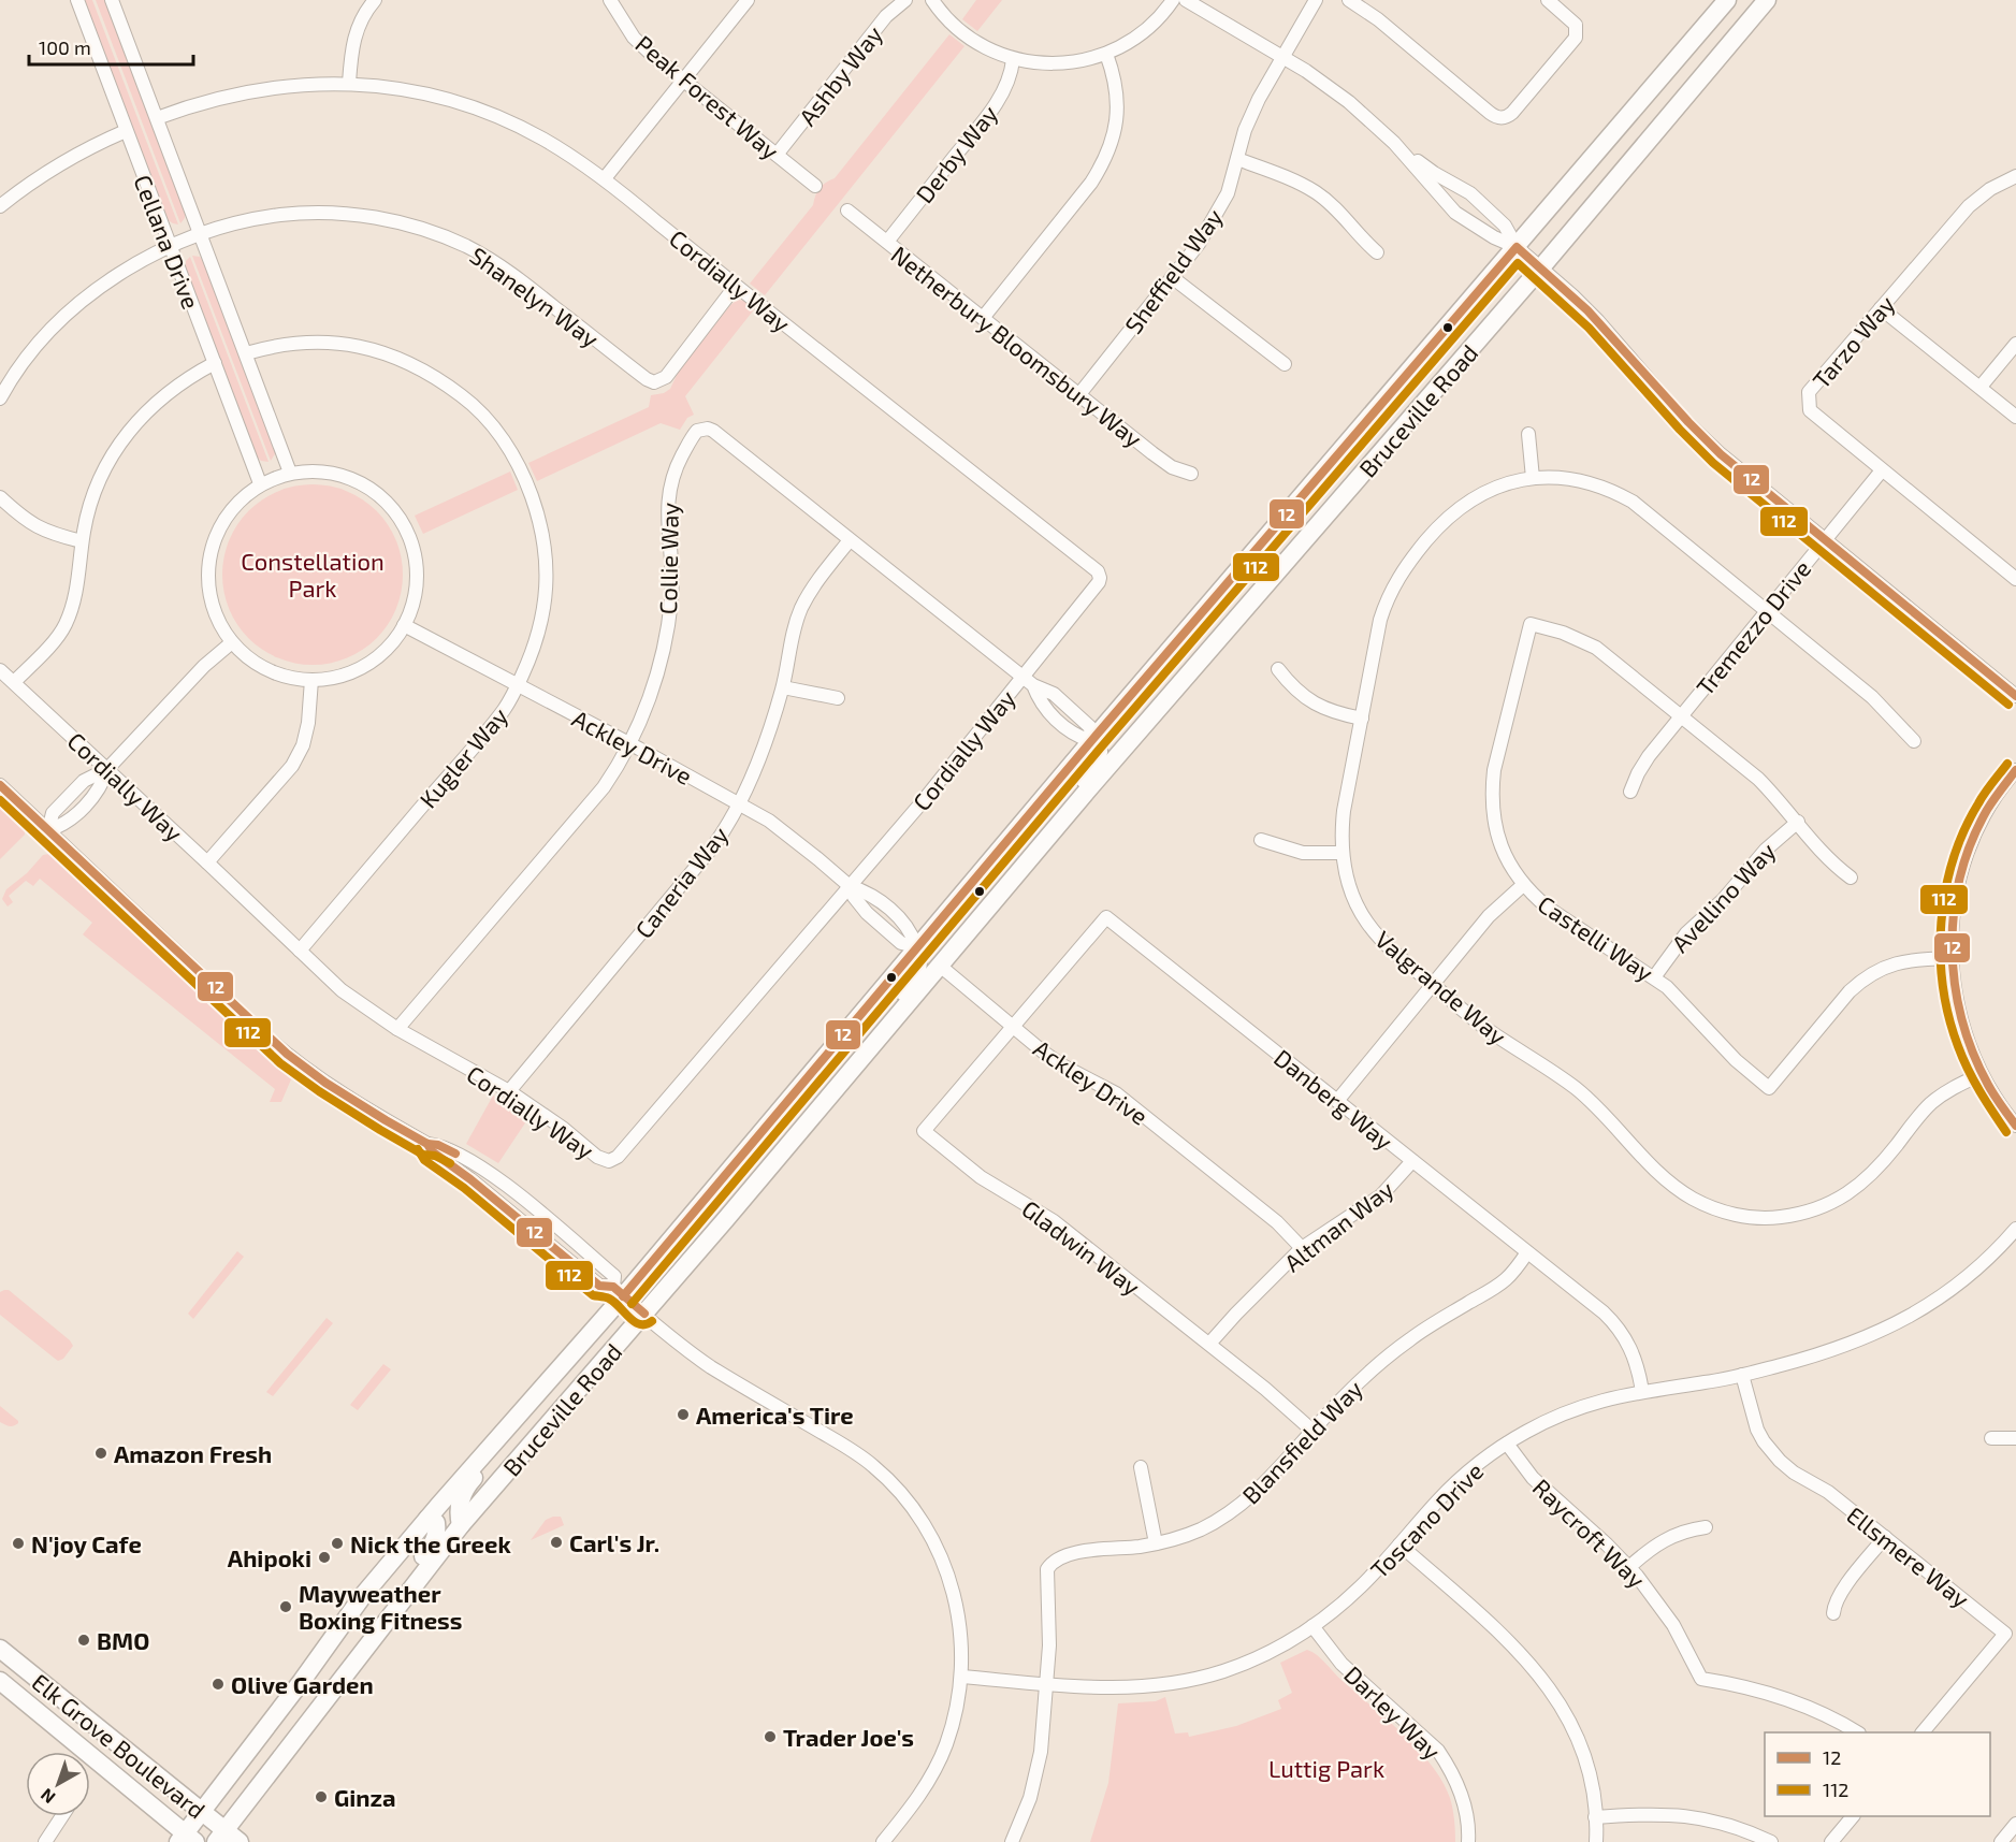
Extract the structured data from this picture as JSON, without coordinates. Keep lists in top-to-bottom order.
{
  "streets": {
    "main road": ["Bruceville Road", "Elk Grove Boulevard"],
    "street": [
      "Ashby Way",
      "Peak Forest Way",
      "Derby Way",
      "Cellana Drive",
      "Sheffield Way",
      "Cordially Way",
      "Shanelyn Way",
      "Tarzo Way",
      "Netherbury Bloomsbury Way",
      "Collie Way",
      "Tremezzo Drive",
      "Ackley Drive",
      "Kugler Way",
      "Caneria Way",
      "Avellino Way",
      "Castelli Way",
      "Valgrande Way",
      "Danberg Way",
      "Altman Way",
      "Gladwin Way",
      "Blansfield Way",
      "Toscano Drive",
      "Raycroft Way",
      "Ellsmere Way",
      "Darley Way"
    ]
  },
  "crossings": [
    ["Ashby Way", "Peak Forest Way"],
    ["Derby Way", "Netherbury Bloomsbury Way"],
    ["Cellana Drive", "Cordially Way"],
    ["Cellana Drive", "Shanelyn Way"],
    ["Cellana Drive", "Ackley Drive"],
    ["Cellana Drive", "Kugler Way"],
    ["Sheffield Way", "Netherbury Bloomsbury Way"],
    ["Cordially Way", "Shanelyn Way"],
    ["Cordially Way", "Collie Way"],
    ["Cordially Way", "Ackley Drive"],
    ["Cordially Way", "Kugler Way"],
    ["Cordially Way", "Caneria Way"],
    ["Tarzo Way", "Tremezzo Drive"],
    ["Bruceville Road", "Collie Way"],
    ["Bruceville Road", "Ackley Drive"],
    ["Bruceville Road", "Elk Grove Boulevard"],
    ["Collie Way", "Ackley Drive"],
    ["Collie Way", "Caneria Way"],
    ["Tremezzo Drive", "Castelli Way"],
    ["Tremezzo Drive", "Valgrande Way"],
    ["Ackley Drive", "Kugler Way"],
    ["Ackley Drive", "Caneria Way"],
    ["Ackley Drive", "Danberg Way"],
    ["Ackley Drive", "Altman Way"],
    ["Ackley Drive", "Gladwin Way"],
    ["Avellino Way", "Castelli Way"],
    ["Danberg Way", "Altman Way"],
    ["Danberg Way", "Gladwin Way"],
    ["Danberg Way", "Blansfield Way"],
    ["Danberg Way", "Toscano Drive"],
    ["Altman Way", "Gladwin Way"],
    ["Gladwin Way", "Blansfield Way"],
    ["Blansfield Way", "Toscano Drive"],
    ["Toscano Drive", "Raycroft Way"],
    ["Toscano Drive", "Ellsmere Way"],
    ["Toscano Drive", "Darley Way"]
  ],
  "parks": ["Constellation Park", "Luttig Park"],
  "places": [
    "America's Tire",
    "Amazon Fresh",
    "Carl's Jr.",
    "N'joy Cafe",
    "Nick the Greek",
    "Ahipoki",
    "Mayweather Boxing Fitness",
    "BMO",
    "Olive Garden",
    "Trader Joe's",
    "Ginza"
  ],
  "lines": ["transit line 12", "transit line 112"],
  "legend": ["12", "112"],
  "scale_bar": "100 m",
  "north": "bottom left"
}
